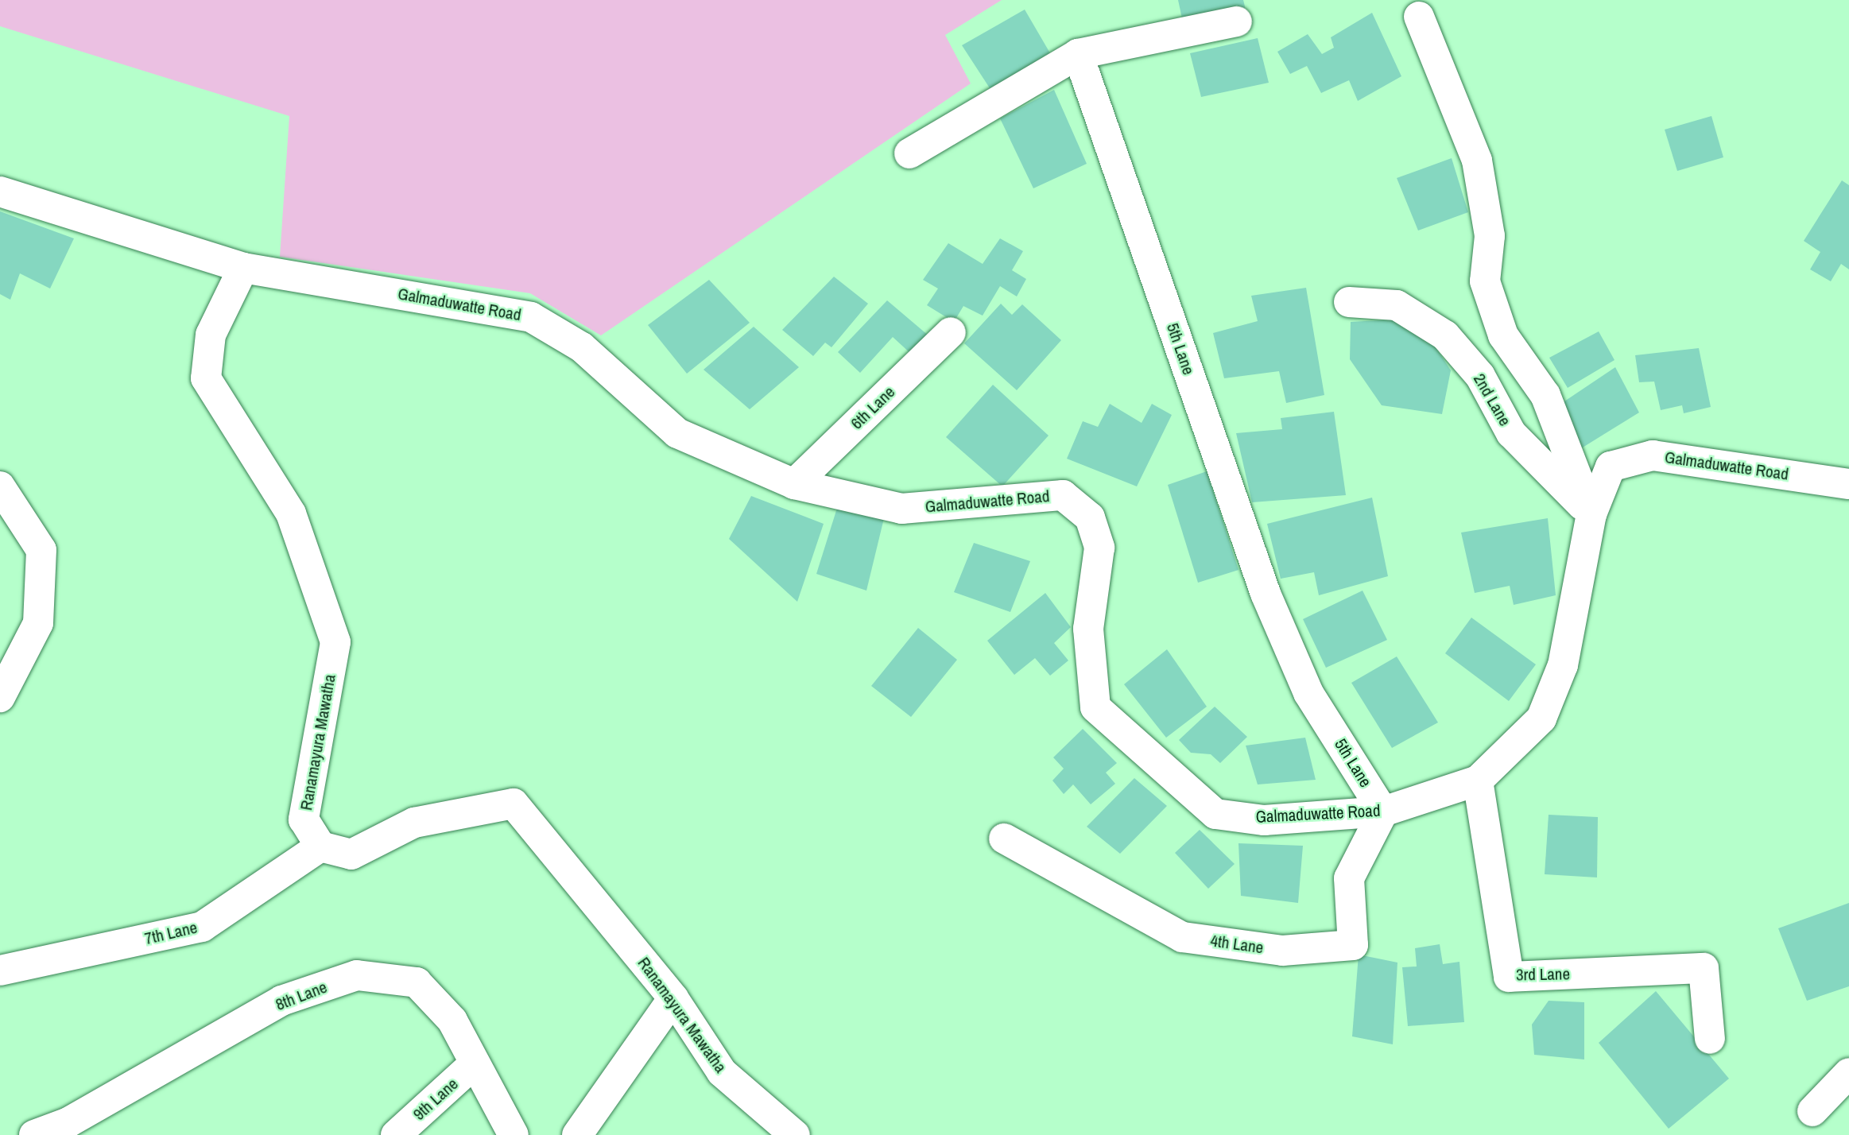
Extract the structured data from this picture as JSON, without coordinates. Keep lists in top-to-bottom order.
{
  "streets": {
    "street": [
      "Galmaduwatte Road",
      "5th Lane",
      "2nd Lane",
      "6th Lane",
      "Ranamayura Mawatha",
      "7th Lane",
      "4th Lane",
      "3rd Lane",
      "8th Lane",
      "9th Lane"
    ]
  },
  "crossings": [
    ["Galmaduwatte Road", "5th Lane"],
    ["Galmaduwatte Road", "2nd Lane"],
    ["Galmaduwatte Road", "6th Lane"],
    ["Galmaduwatte Road", "Ranamayura Mawatha"],
    ["Galmaduwatte Road", "4th Lane"],
    ["Galmaduwatte Road", "3rd Lane"],
    ["5th Lane", "4th Lane"],
    ["Ranamayura Mawatha", "7th Lane"],
    ["8th Lane", "9th Lane"]
  ]
}
